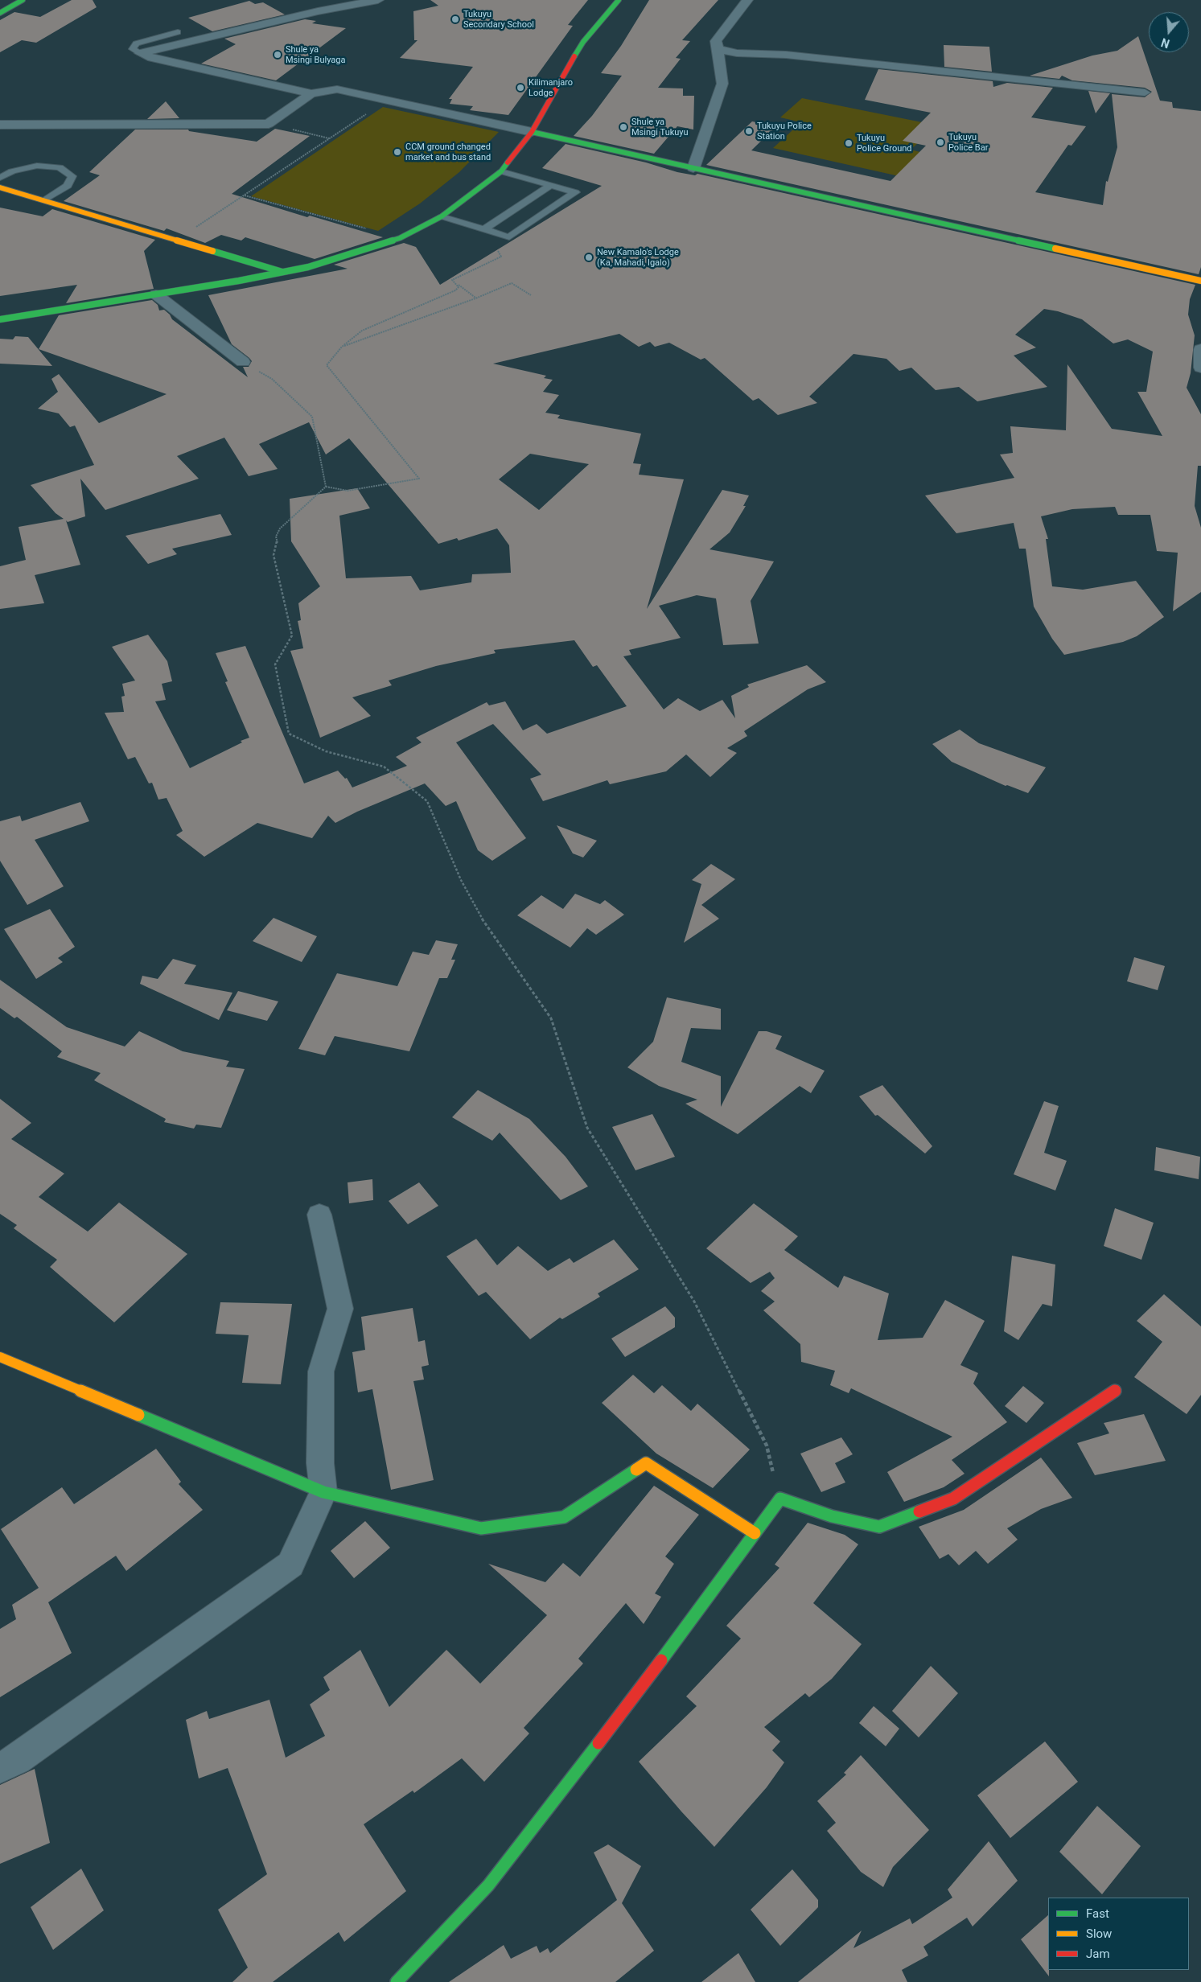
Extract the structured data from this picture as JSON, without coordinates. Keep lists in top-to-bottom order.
{
  "places": [
    "Tukuyu Secondary School",
    "Shule ya Msingi Bulyaga",
    "Kilimanjaro Lodge",
    "Shule ya Msingi Tukuyu",
    "Tukuyu Police Station",
    "Tukuyu Police Bar",
    "Tukuyu Police Ground",
    "CCM ground changed market and bus stand",
    "New Kamalo's Lodge (Ka, Mahadi, Igalo)"
  ],
  "legend": ["Fast", "Slow", "Jam"],
  "north": "bottom"
}
